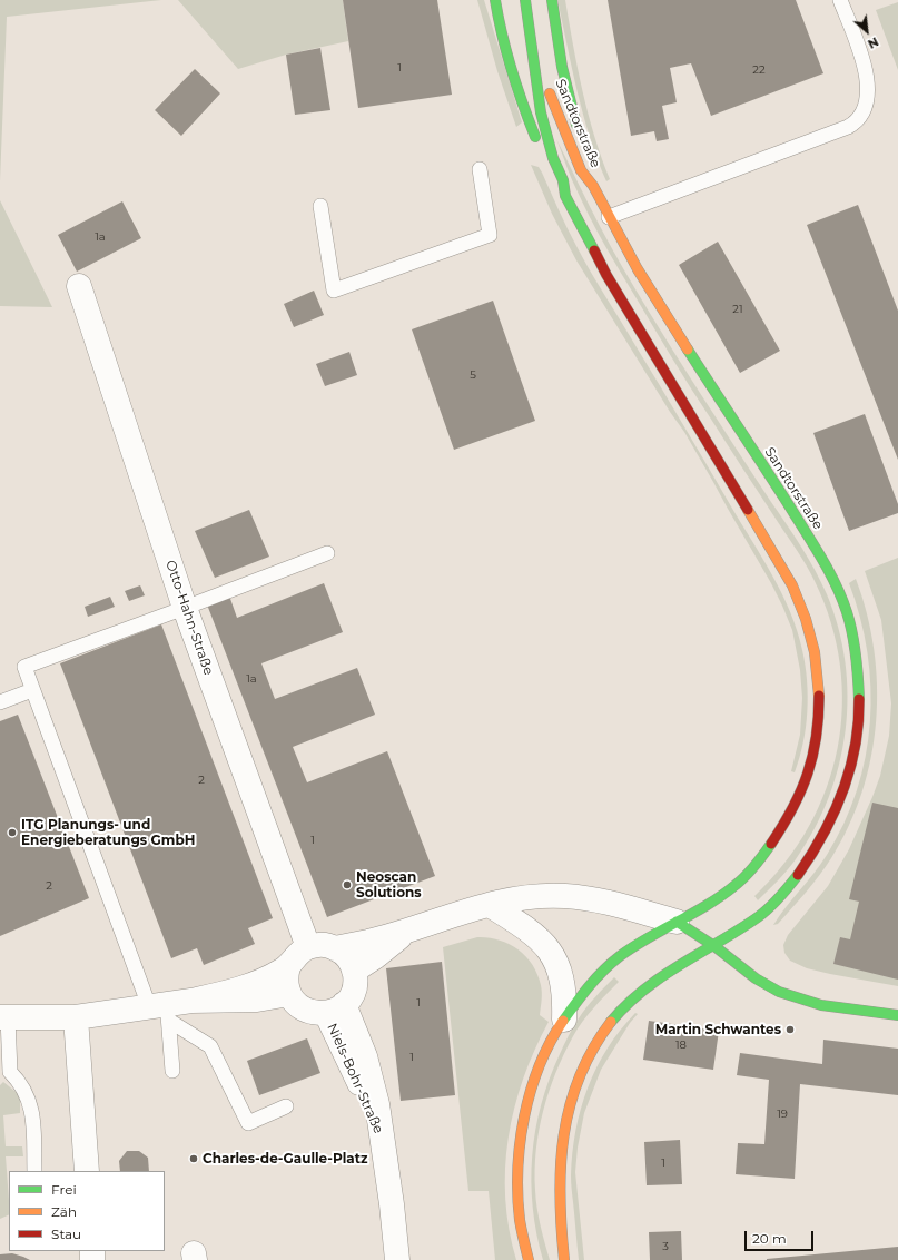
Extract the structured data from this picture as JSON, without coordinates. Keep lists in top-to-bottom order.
{
  "streets": {
    "main road": ["Sandtorstraße"],
    "street": ["Otto-Hahn-Straße", "Niels-Bohr-Straße"]
  },
  "crossings": [
    ["Otto-Hahn-Straße", "Niels-Bohr-Straße"]
  ],
  "places": [
    "ITG Planungs- und Energieberatungs GmbH",
    "Neoscan Solutions",
    "Martin Schwantes",
    "Charles-de-Gaulle-Platz"
  ],
  "house_numbers": [
    "1",
    "22",
    "1a",
    "21",
    "5",
    "1a",
    "2",
    "1",
    "2",
    "1",
    "18",
    "1",
    "19",
    "1",
    "3"
  ],
  "legend": ["Frei", "Zäh", "Stau"],
  "scale_bar": "20 m",
  "north": "bottom right"
}
